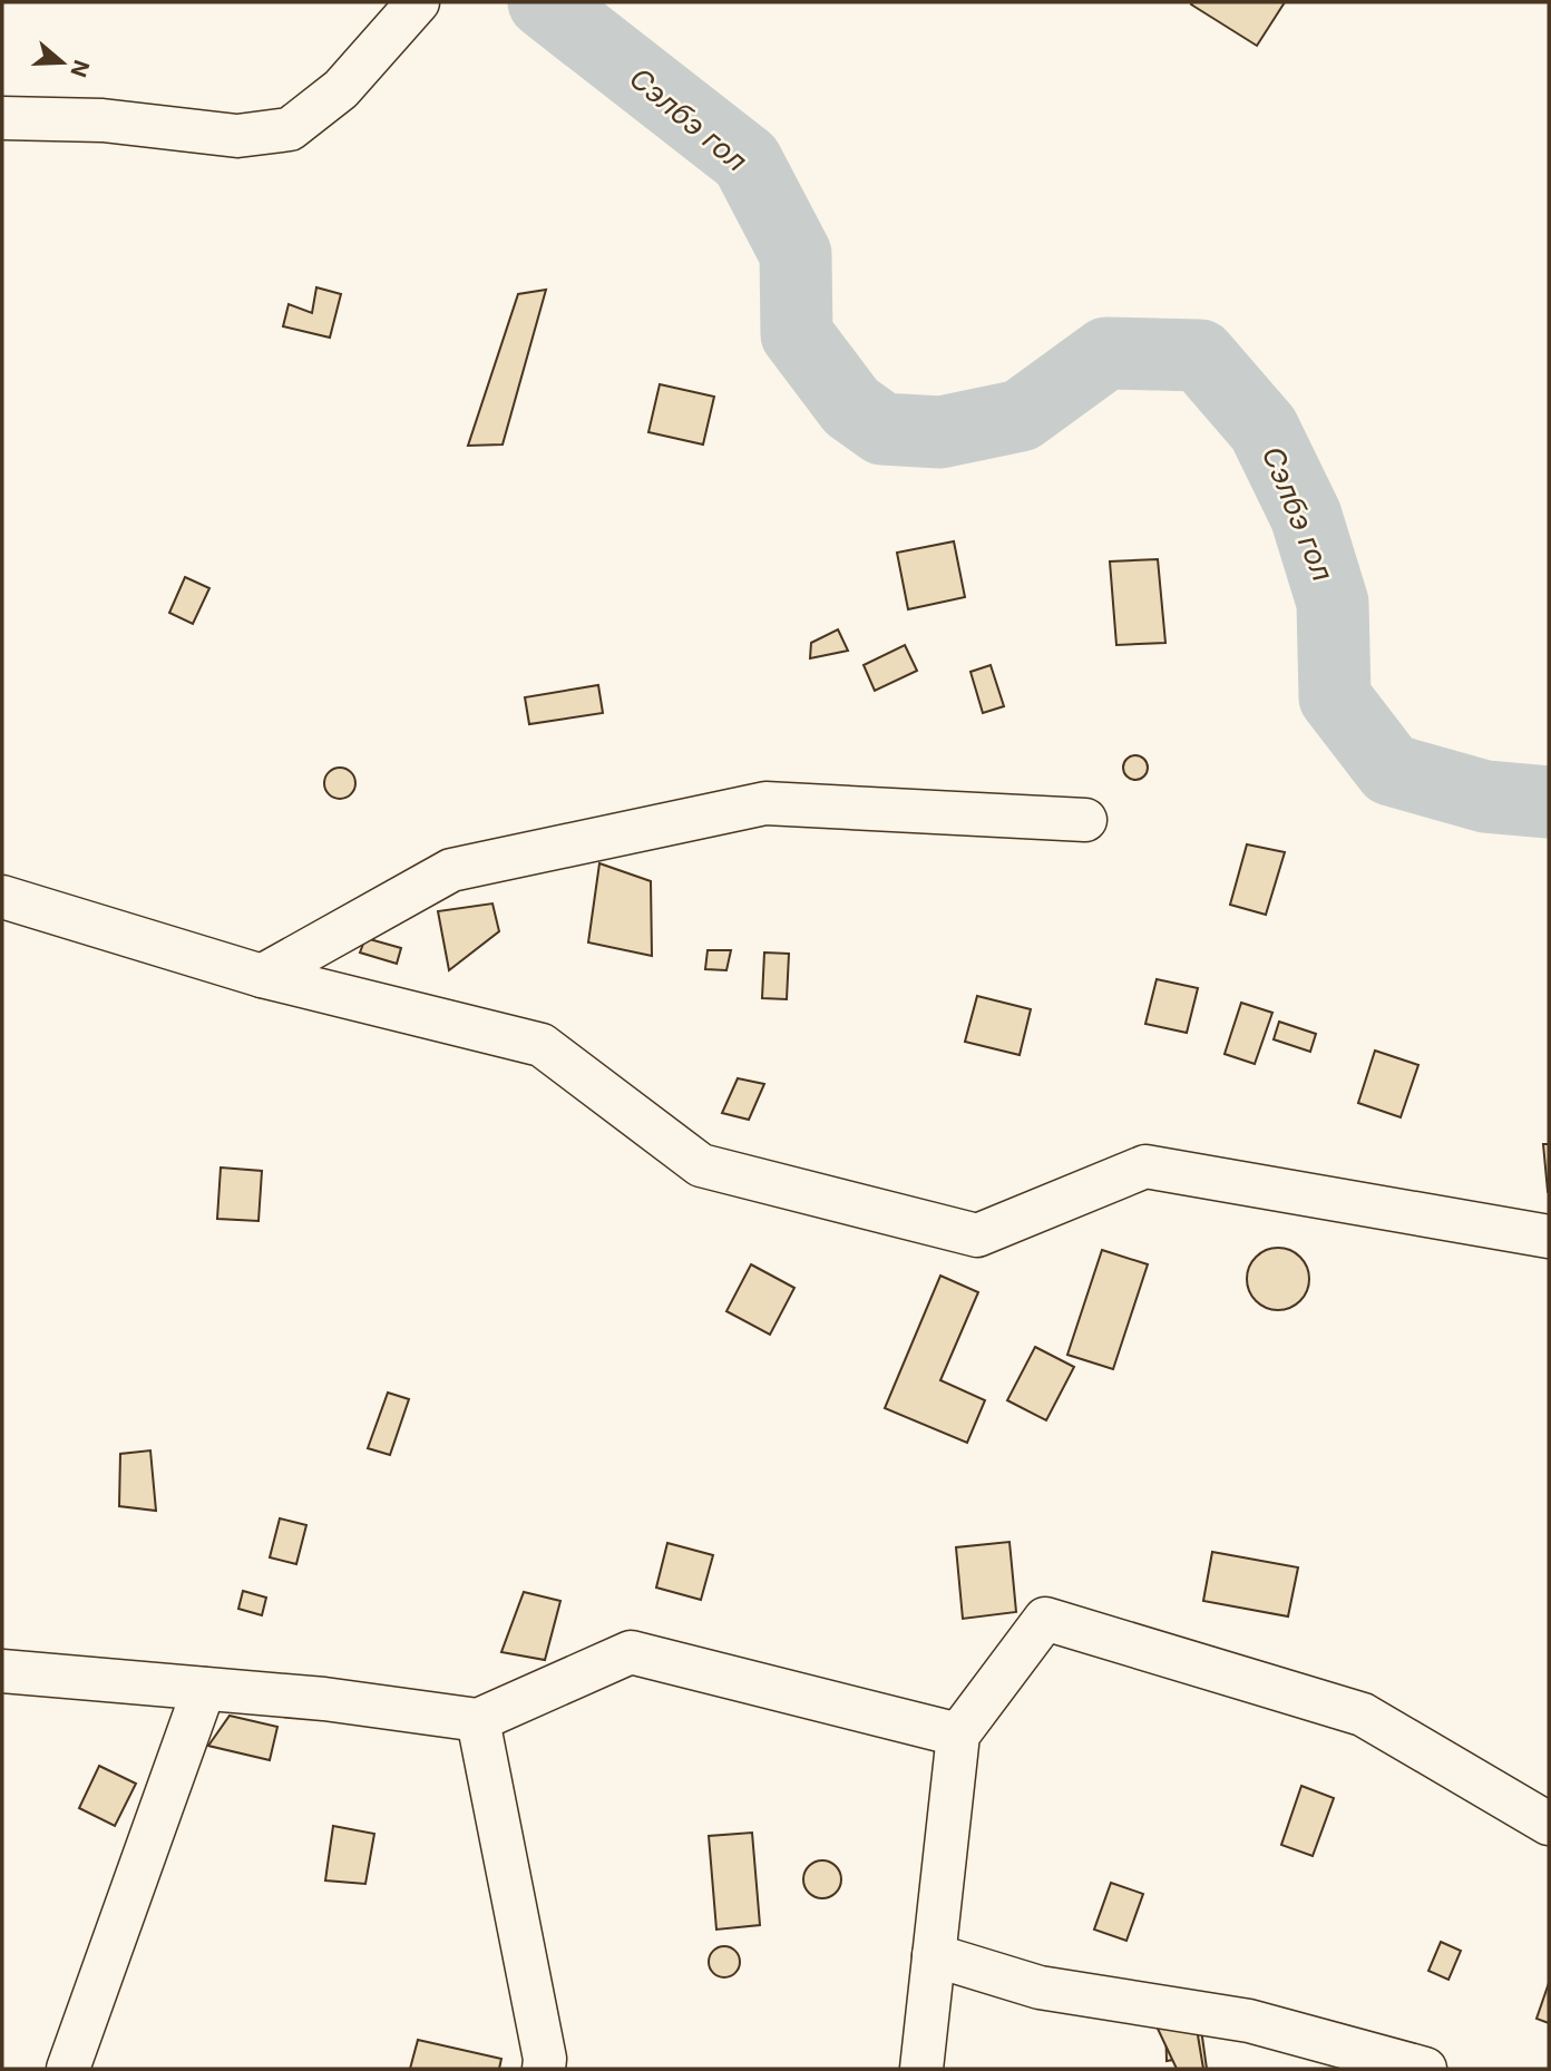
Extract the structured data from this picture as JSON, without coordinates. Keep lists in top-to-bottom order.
{
  "water": ["Сэлбэ гол"],
  "north": "right"
}
